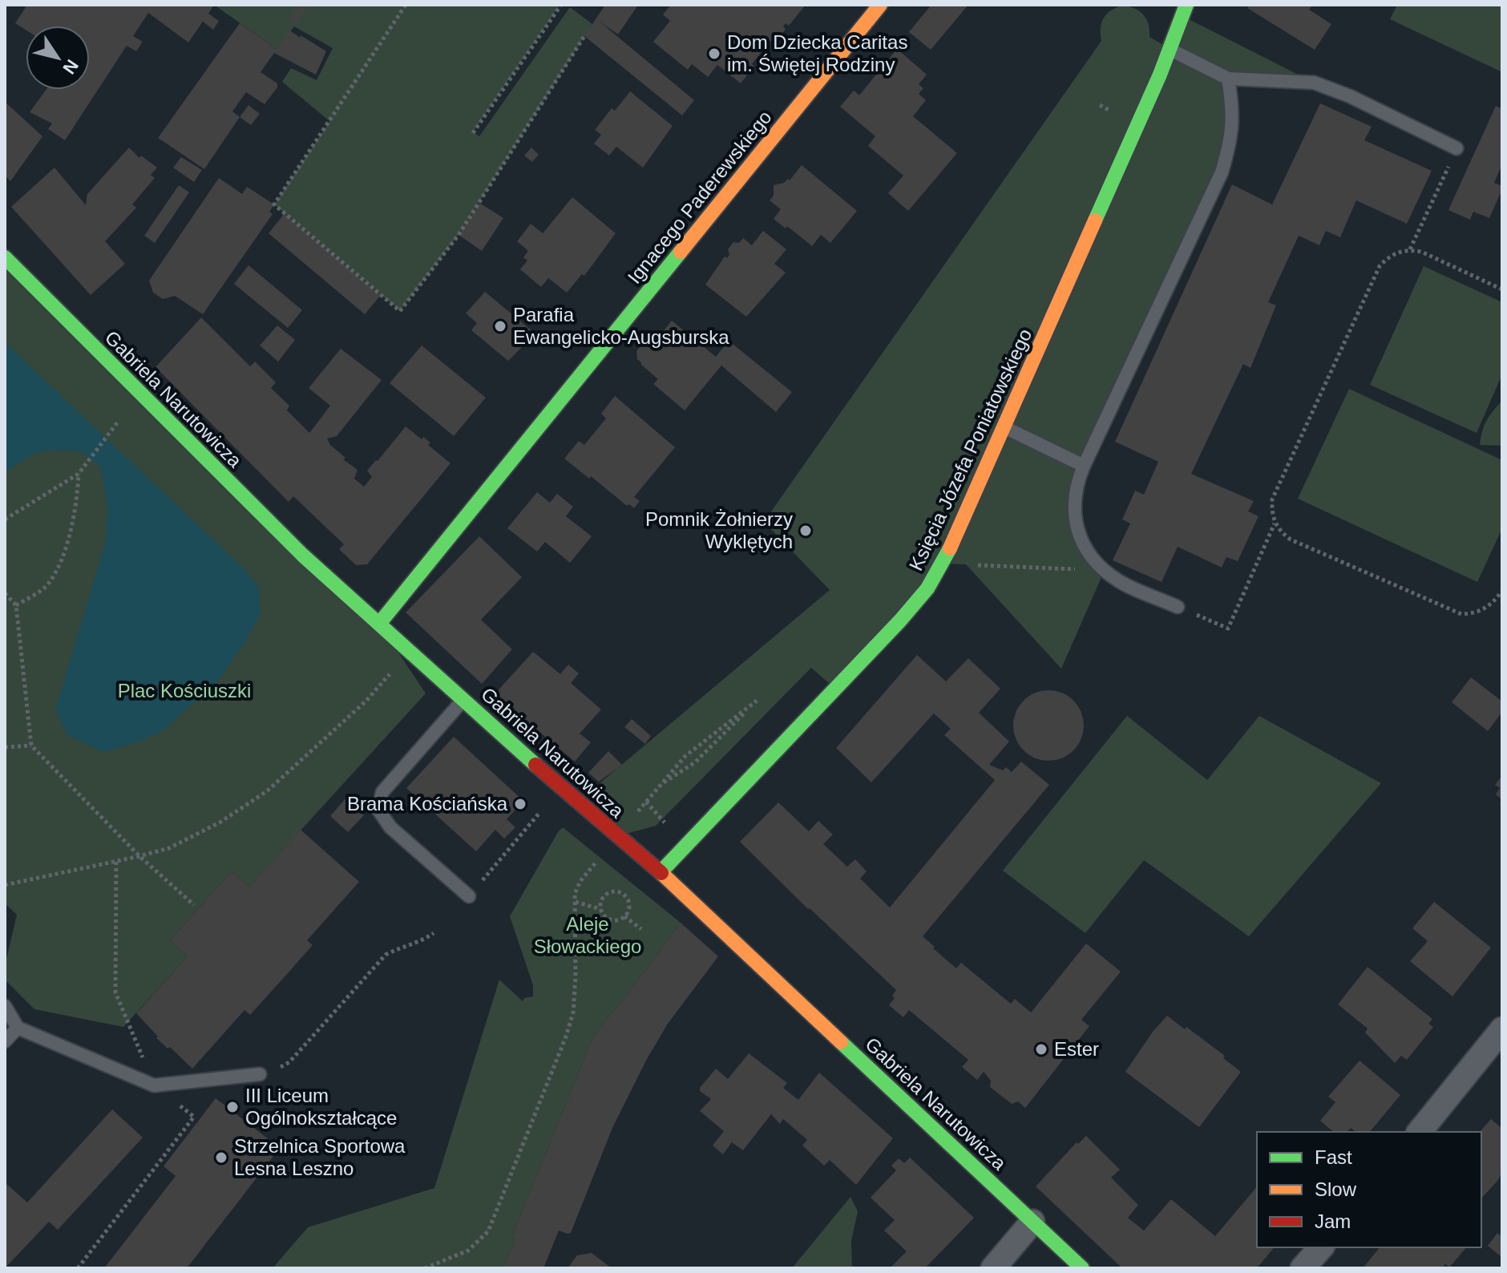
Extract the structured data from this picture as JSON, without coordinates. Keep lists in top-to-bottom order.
{
  "streets": {
    "street": ["Ignacego Paderewskiego", "Gabriela Narutowicza", "Księcia Józefa Poniatowskiego"]
  },
  "crossings": [
    ["Ignacego Paderewskiego", "Gabriela Narutowicza"],
    ["Gabriela Narutowicza", "Księcia Józefa Poniatowskiego"]
  ],
  "parks": ["Plac Kościuszki", "Aleje Słowackiego"],
  "places": [
    "Dom Dziecka Caritas im. Świętej Rodziny",
    "Parafia Ewangelicko-Augsburska",
    "Pomnik Żołnierzy Wyklętych",
    "Brama Kościańska",
    "Ester",
    "III Liceum Ogólnokształcące",
    "Strzelnica Sportowa Lesna Leszno"
  ],
  "legend": ["Fast", "Slow", "Jam"],
  "north": "bottom right"
}
